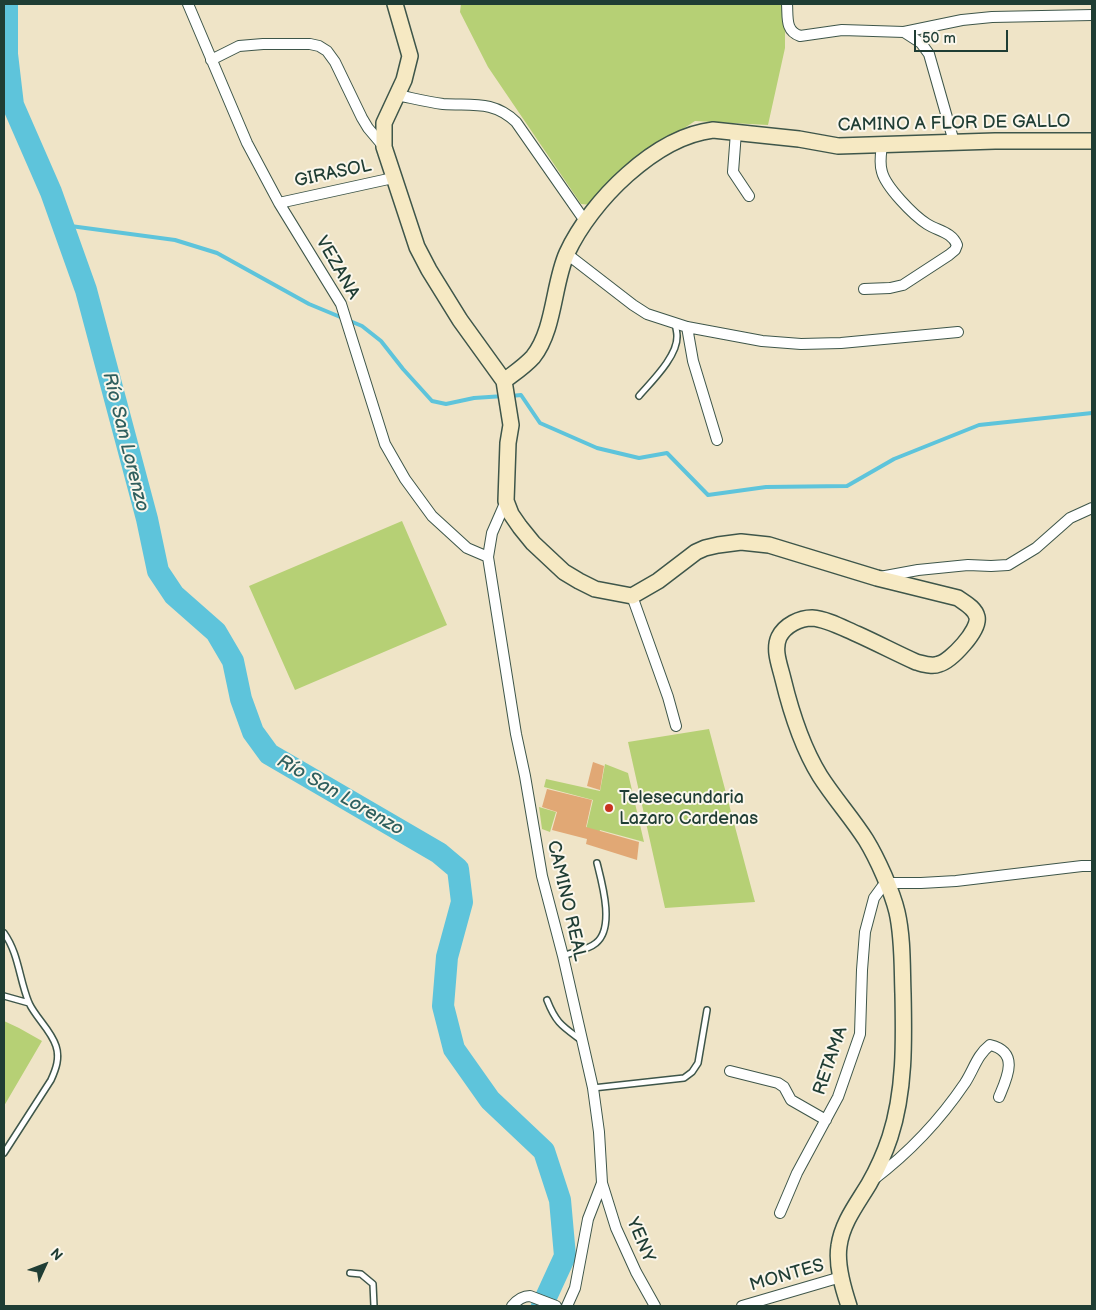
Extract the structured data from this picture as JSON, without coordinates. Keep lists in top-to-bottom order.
{
  "streets": {
    "street": [
      "CAMINO A FLOR DE GALLO",
      "GIRASOL",
      "VEZANA",
      "CAMINO REAL",
      "RETAMA",
      "YENY",
      "MONTES"
    ]
  },
  "crossings": [
    ["GIRASOL", "VEZANA"],
    ["VEZANA", "CAMINO REAL"],
    ["CAMINO REAL", "YENY"]
  ],
  "water": ["Río San Lorenzo"],
  "places": ["Telesecundaria Lazaro Cardenas"],
  "scale_bar": "50 m",
  "north": "top right"
}
